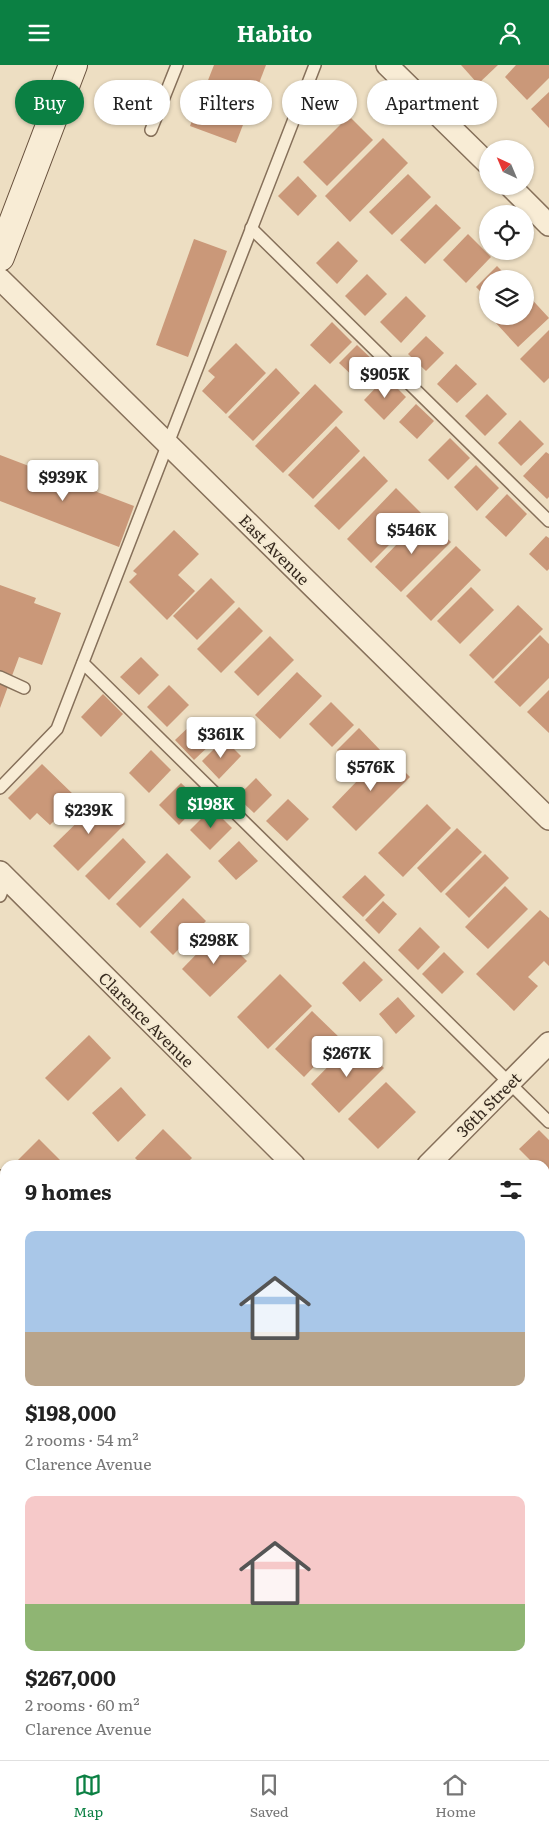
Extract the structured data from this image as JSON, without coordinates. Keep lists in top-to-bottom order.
{
  "streets": {
    "street": ["East Avenue", "Clarence Avenue", "36th Street"]
  },
  "north": "top left",
  "page": {
    "header": "Habito",
    "chip": [
      "Buy",
      "Rent",
      "Filters",
      "New",
      "Apartment"
    ],
    "price": [
      "$905K",
      "$939K",
      "$546K",
      "$361K",
      "$576K",
      "$198K",
      "$239K",
      "$298K",
      "$267K"
    ],
    "heading": "9 homes",
    "list": [
      {
        "name": "$198,000",
        "note": "2 rooms · 54 m² · Clarence Avenue"
      },
      {
        "name": "$267,000",
        "note": "2 rooms · 60 m² · Clarence Avenue"
      }
    ],
    "tabs": ["Map", "Saved", "Home"]
  }
}
